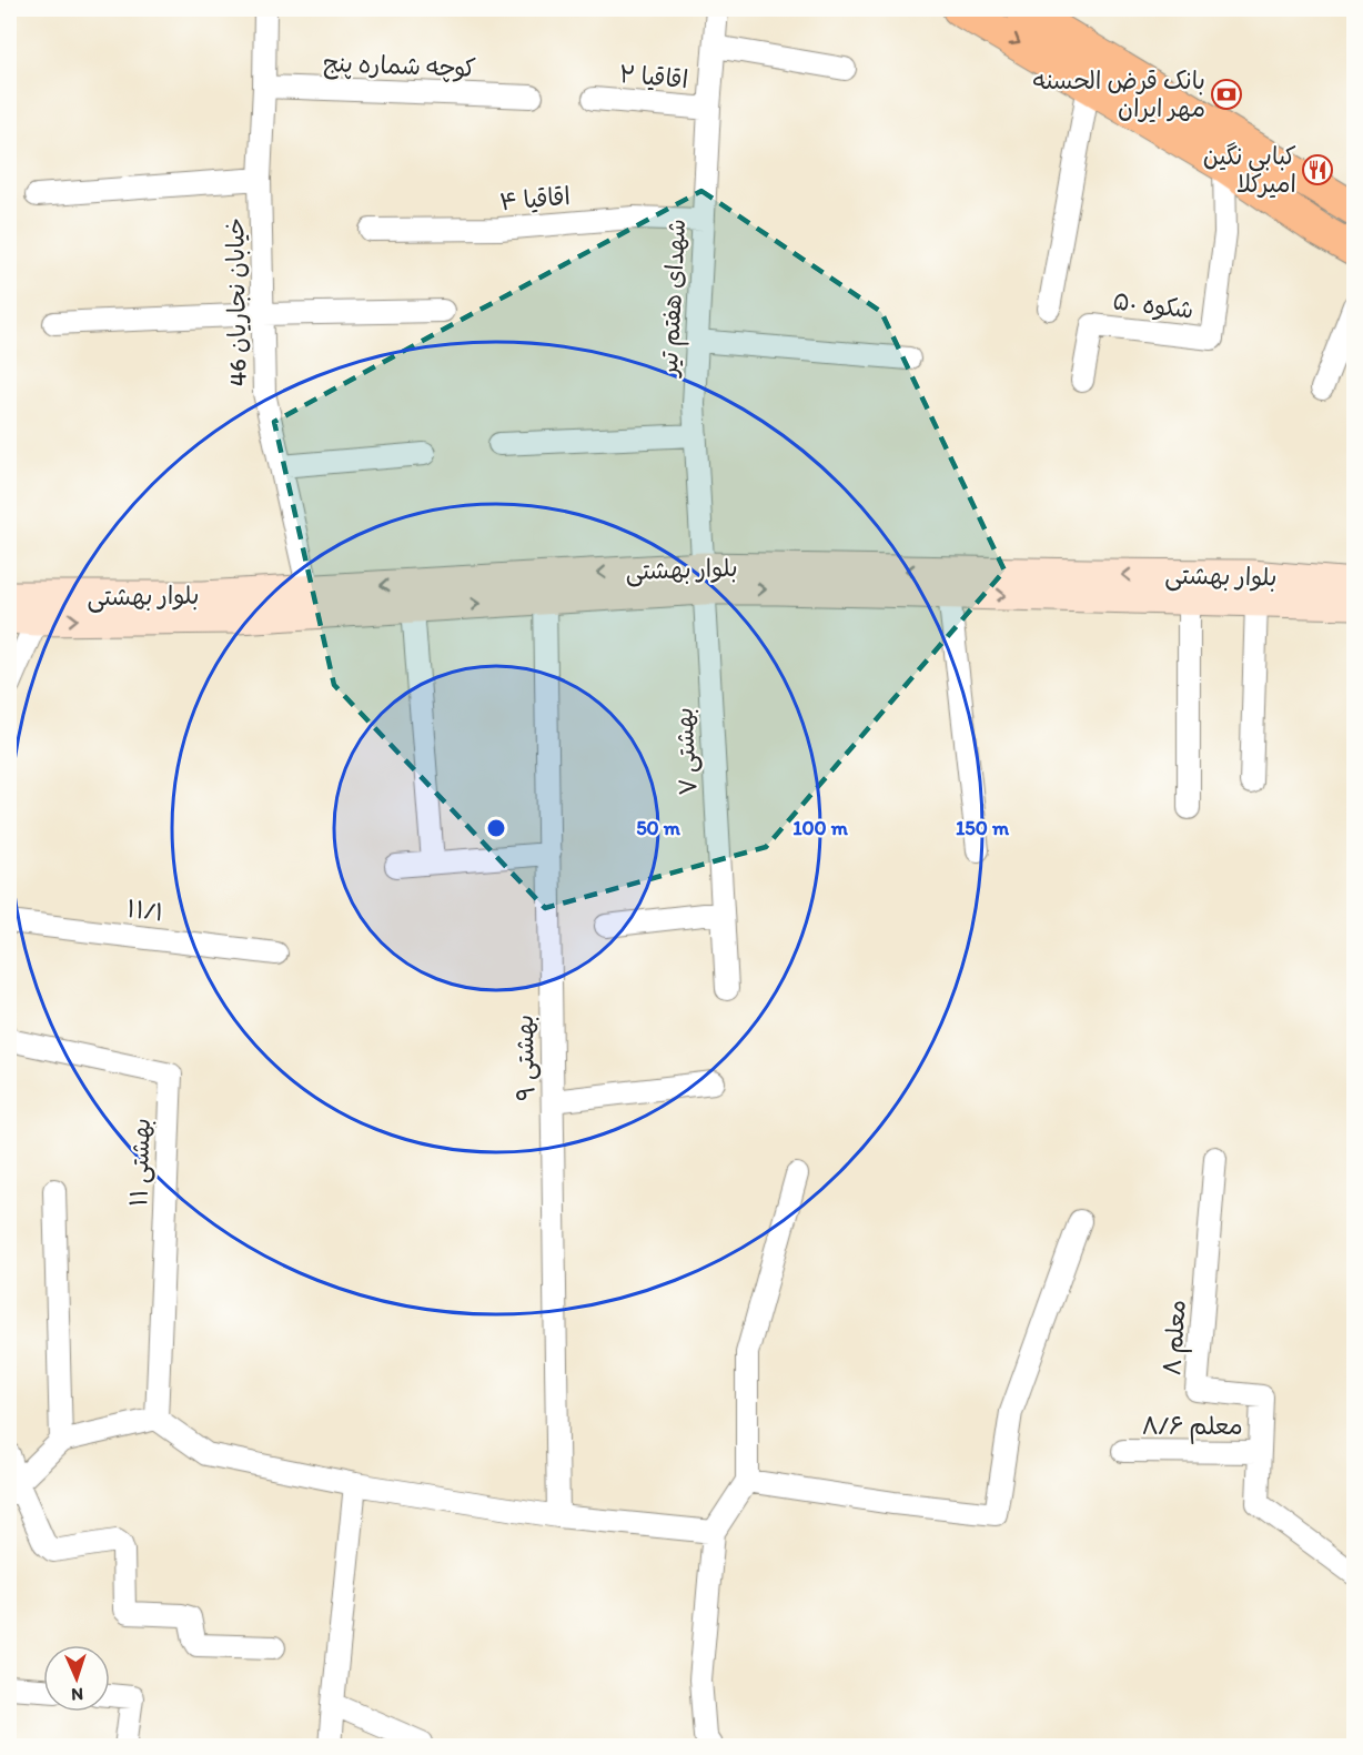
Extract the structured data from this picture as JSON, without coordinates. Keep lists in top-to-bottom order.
{
  "streets": {
    "main road": ["بلوار بهشتی"],
    "street": [
      "کوچه شماره پنج",
      "اقاقیا ۲",
      "اقاقیا ۴",
      "شهدای هفتم تیر",
      "خیابان نجاریان 46",
      "شکوه ۵۰",
      "بهشتی ۷",
      "۱۱/۱",
      "بهشتی ۹",
      "بهشتی ۱۱",
      "معلم ۸",
      "معلم ۸/۶"
    ]
  },
  "crossings": [
    ["کوچه شماره پنج", "خیابان نجاریان 46"],
    ["اقاقیا ۲", "شهدای هفتم تیر"],
    ["اقاقیا ۴", "شهدای هفتم تیر"],
    ["شهدای هفتم تیر", "بلوار بهشتی"],
    ["شهدای هفتم تیر", "بهشتی ۷"],
    ["خیابان نجاریان 46", "بلوار بهشتی"],
    ["بلوار بهشتی", "بهشتی ۷"],
    ["بلوار بهشتی", "بهشتی ۹"],
    ["معلم ۸", "معلم ۸/۶"]
  ],
  "places": {
    "bank": ["بانک قرض الحسنه مهر ایران"],
    "restaurant": ["کبابی نگین امیرکلا"]
  },
  "north": "bottom",
  "rings": ["50 m", "100 m", "150 m"]
}
